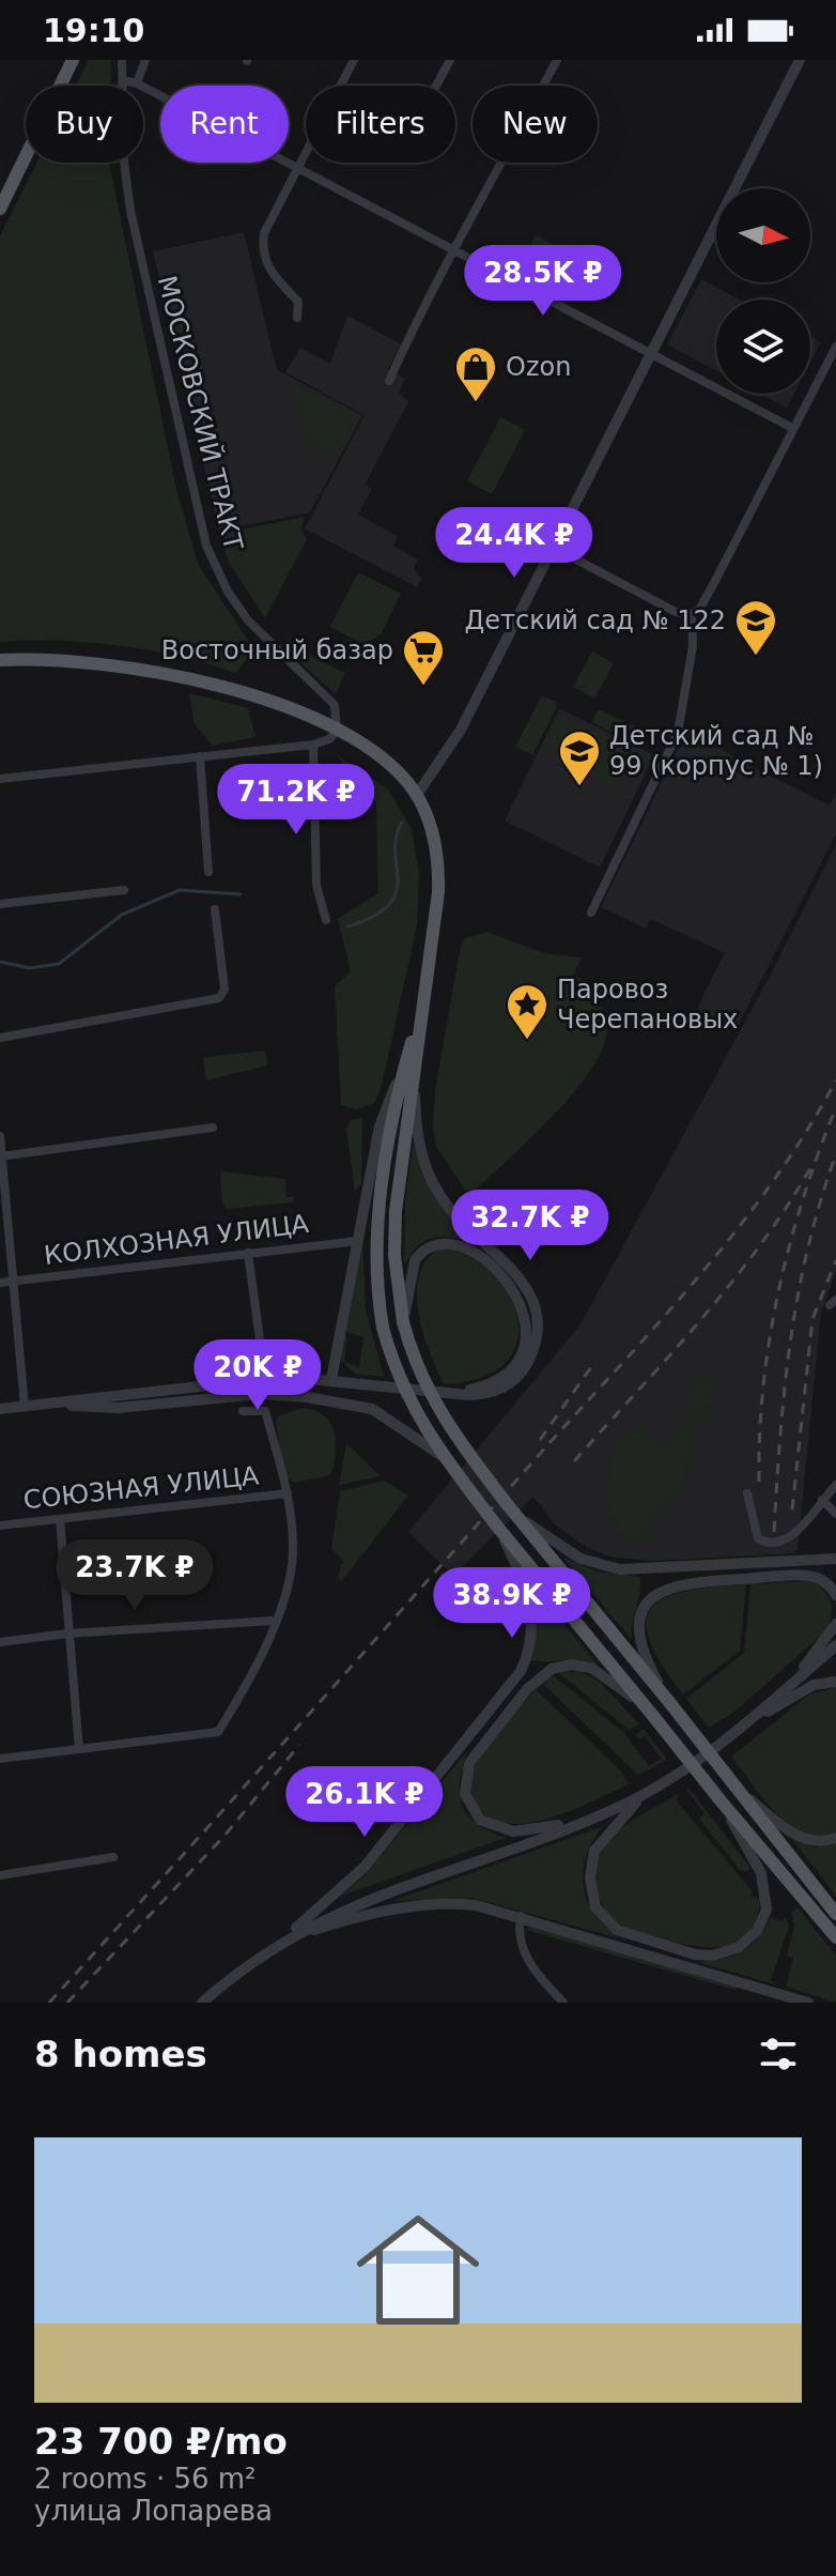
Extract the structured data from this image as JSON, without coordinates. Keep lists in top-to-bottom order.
{
  "streets": {
    "street": ["МОСКОВСКИЙ ТРАКТ", "КОЛХОЗНАЯ УЛИЦА", "СОЮЗНАЯ УЛИЦА"]
  },
  "places": {
    "shop": ["Ozon"],
    "school or university": ["Детский сад № 122", "Детский сад № 99 (корпус № 1)"],
    "supermarket": ["Восточный базар"],
    "place": ["Паровоз Черепановых"]
  },
  "north": "right",
  "page": {
    "status": "19:10",
    "chip": [
      "Buy",
      "Rent",
      "Filters",
      "New"
    ],
    "price": [
      "28.5K ₽",
      "24.4K ₽",
      "71.2K ₽",
      "32.7K ₽",
      "20K ₽",
      "23.7K ₽",
      "38.9K ₽",
      "26.1K ₽"
    ],
    "heading": "8 homes",
    "list": [
      {
        "name": "23 700 ₽/mo",
        "note": "2 rooms · 56 m² · улица Лопарева"
      }
    ]
  }
}
